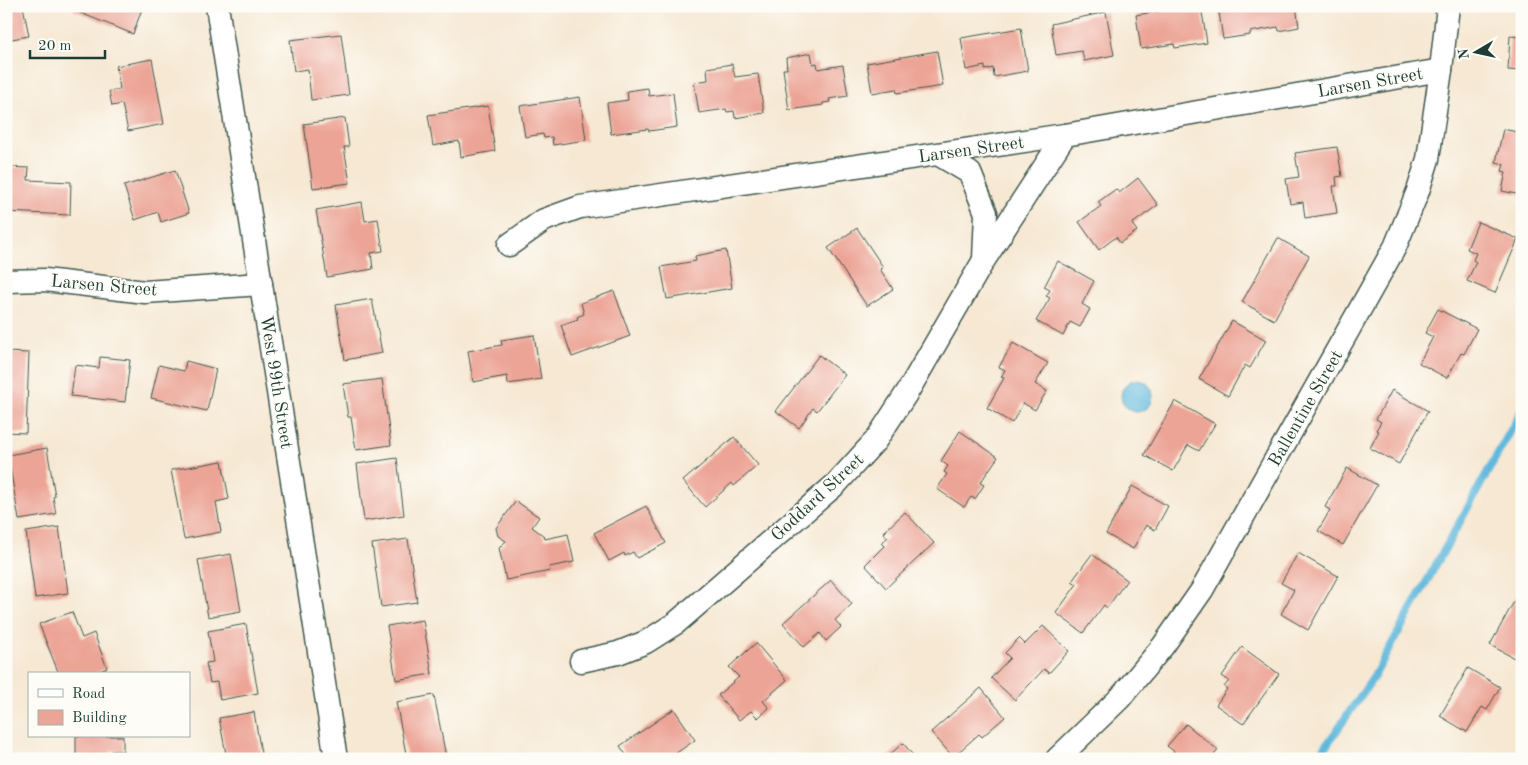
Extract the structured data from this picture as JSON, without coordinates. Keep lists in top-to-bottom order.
{
  "streets": {
    "street": [
      "Larsen Street",
      "West 99th Street",
      "Ballentine Street",
      "Goddard Street"
    ]
  },
  "crossings": [
    ["Larsen Street", "West 99th Street"],
    ["Larsen Street", "Ballentine Street"],
    ["Larsen Street", "Goddard Street"]
  ],
  "legend": ["Road", "Building"],
  "scale_bar": "20 m",
  "north": "left"
}
